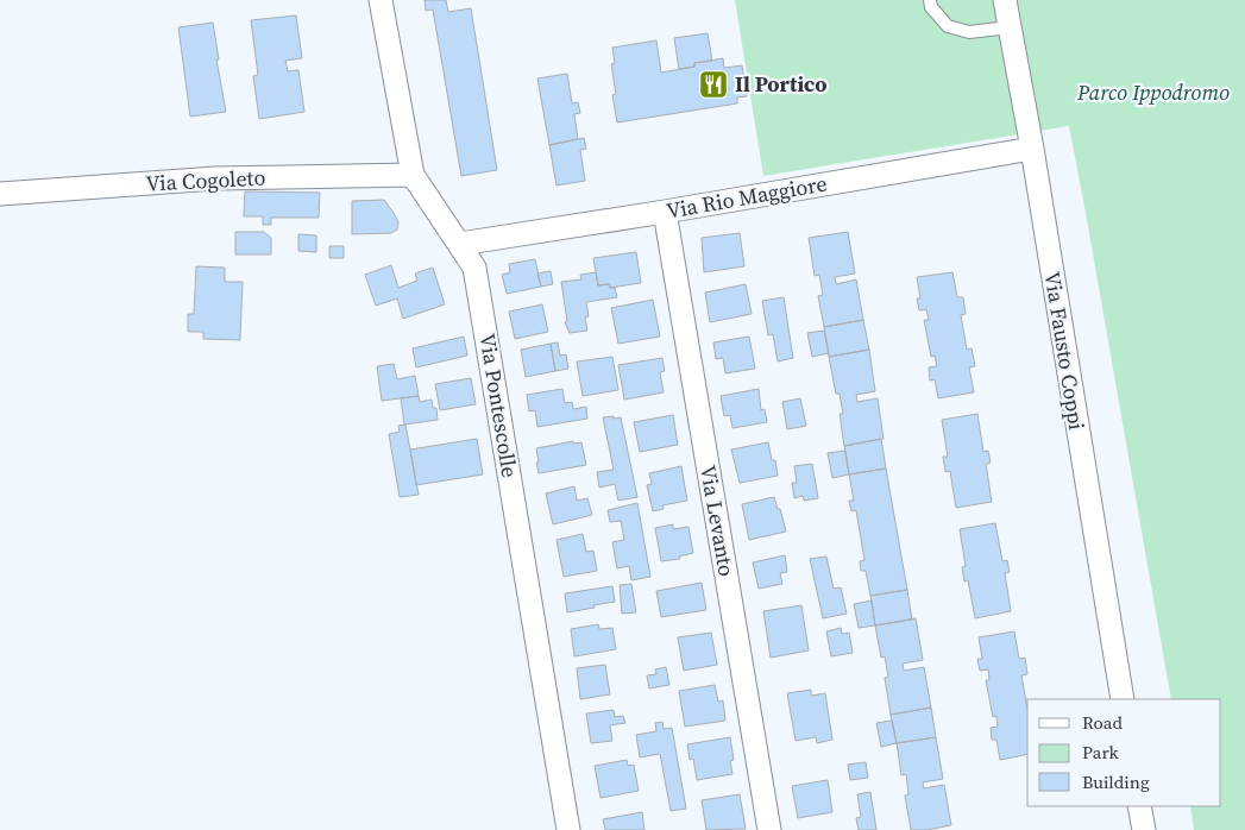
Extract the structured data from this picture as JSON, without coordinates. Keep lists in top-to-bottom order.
{
  "streets": {
    "street": [
      "Via Cogoleto",
      "Via Rio Maggiore",
      "Via Fausto Coppi",
      "Via Pontescolle",
      "Via Levanto"
    ]
  },
  "crossings": [
    ["Via Cogoleto", "Via Pontescolle"],
    ["Via Rio Maggiore", "Via Fausto Coppi"],
    ["Via Rio Maggiore", "Via Pontescolle"],
    ["Via Rio Maggiore", "Via Levanto"]
  ],
  "parks": ["Parco Ippodromo"],
  "places": {
    "restaurant": ["Il Portico"]
  },
  "legend": ["Road", "Park", "Building"]
}
